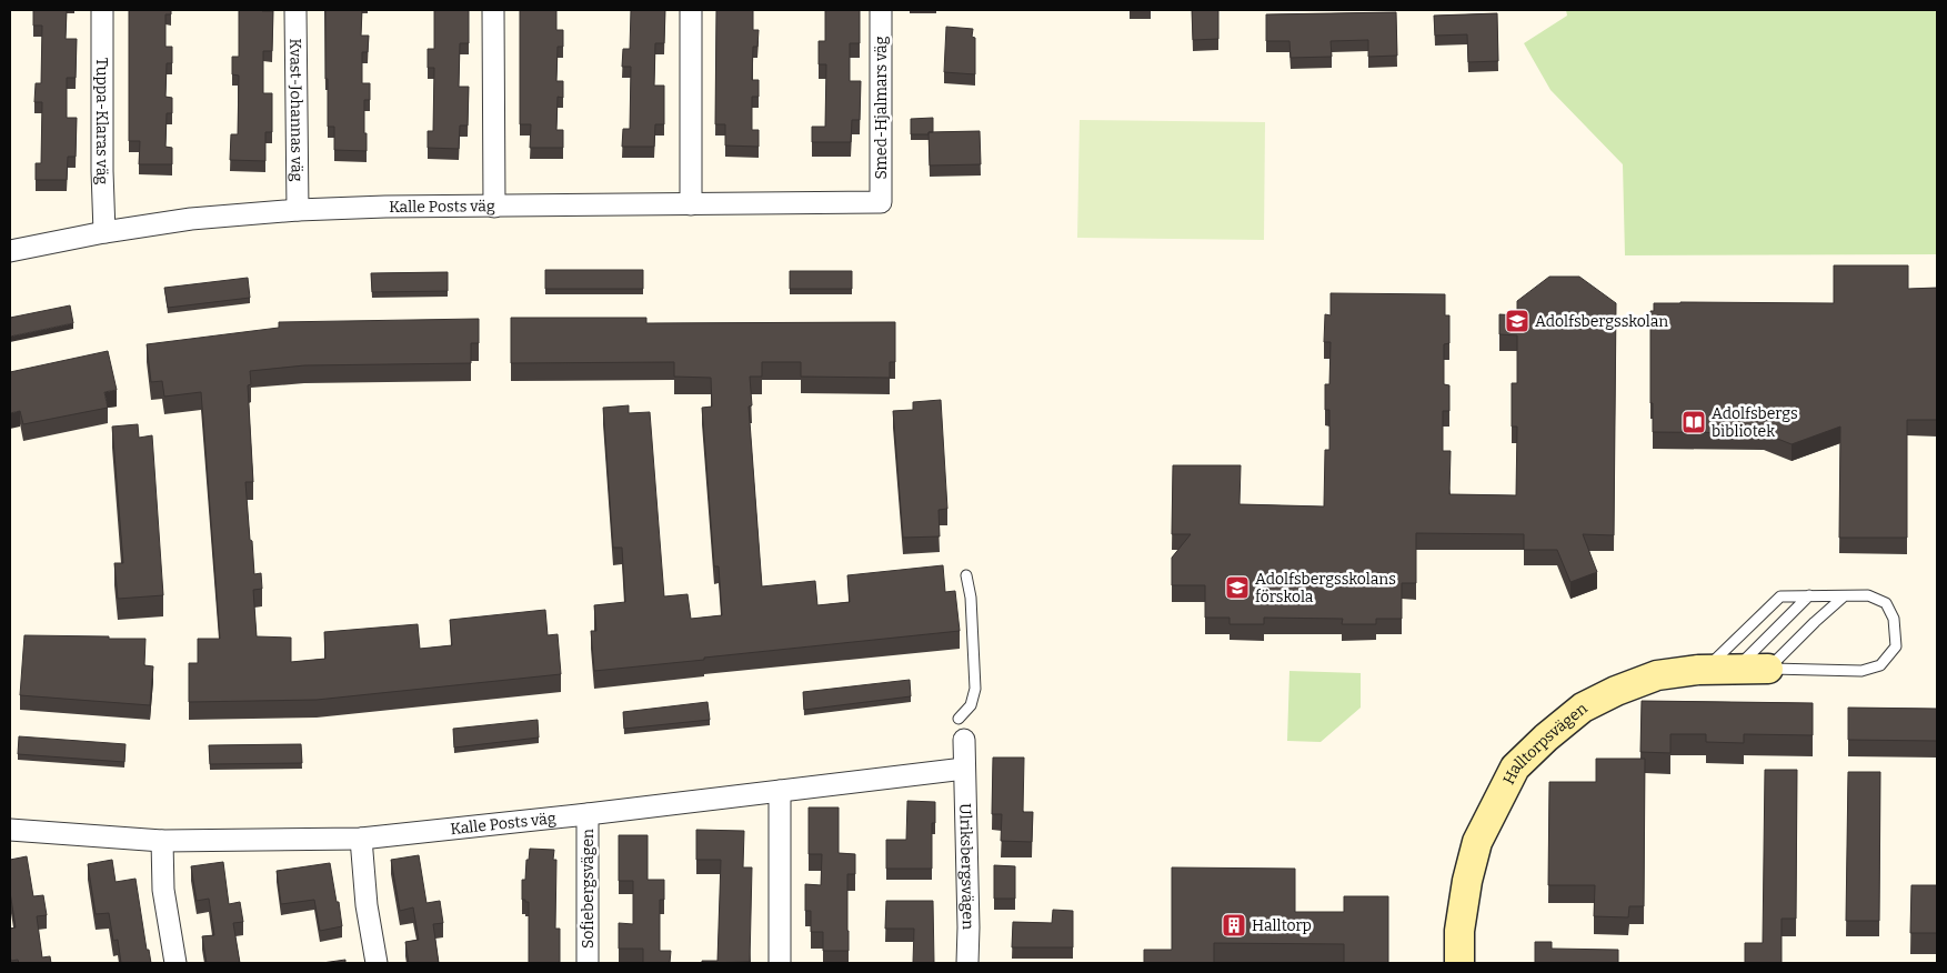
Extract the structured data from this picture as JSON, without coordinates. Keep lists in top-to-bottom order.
{
  "streets": {
    "street": [
      "Smed-Hjalmars väg",
      "Kvast-Johannas väg",
      "Tuppa-Klaras väg",
      "Kalle Posts väg",
      "Halltorpsvägen",
      "Ulriksbergsvägen",
      "Sofiebergsvägen"
    ]
  },
  "crossings": [
    ["Smed-Hjalmars väg", "Kalle Posts väg"],
    ["Kvast-Johannas väg", "Kalle Posts väg"],
    ["Tuppa-Klaras väg", "Kalle Posts väg"],
    ["Kalle Posts väg", "Ulriksbergsvägen"],
    ["Kalle Posts väg", "Sofiebergsvägen"]
  ],
  "places": {
    "school or university": ["Adolfsbergsskolan", "Adolfsbergsskolans förskola"],
    "library": ["Adolfsbergs bibliotek"],
    "building": ["Halltorp"]
  }
}
